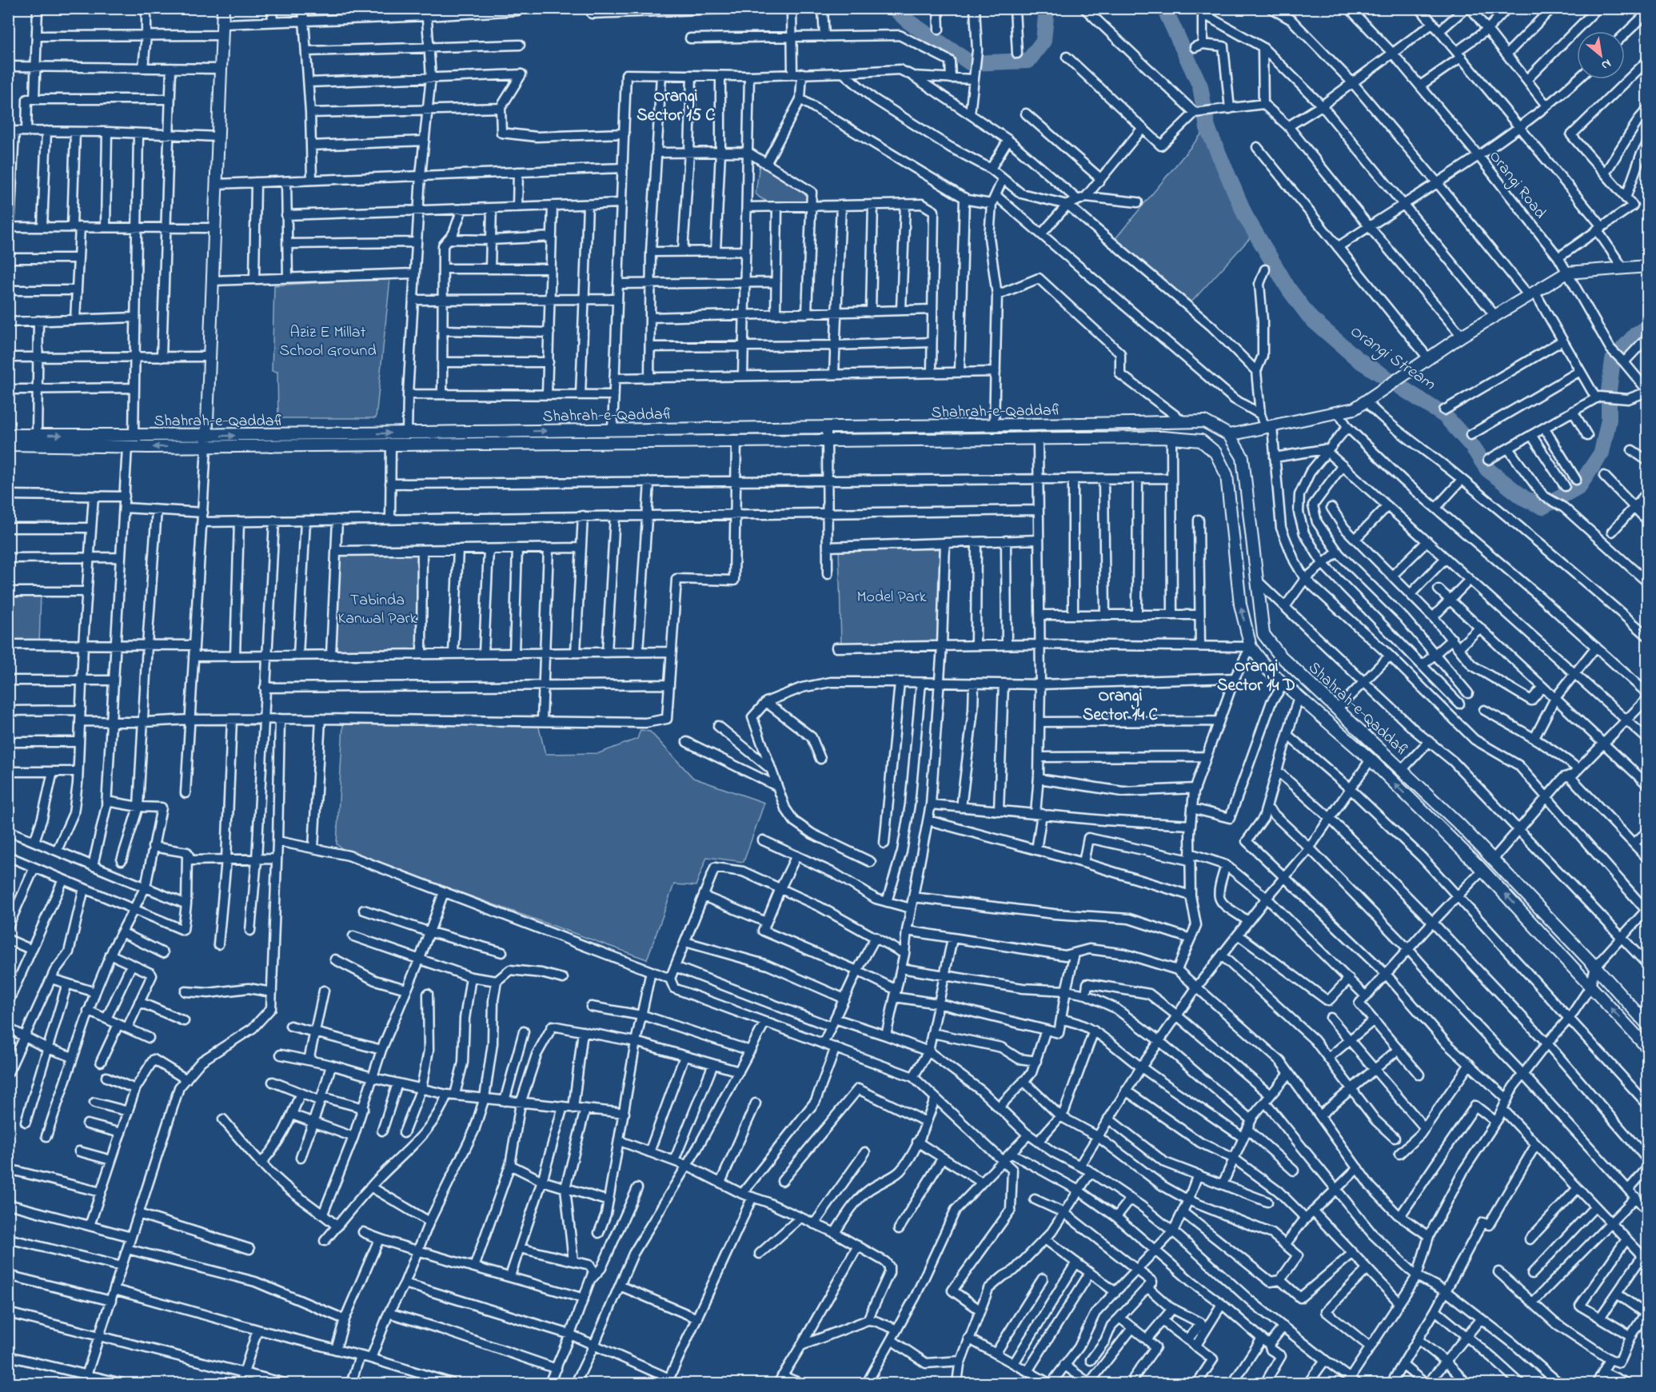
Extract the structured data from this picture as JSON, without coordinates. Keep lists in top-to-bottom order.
{
  "streets": {
    "main road": ["Shahrah-e-Qaddafi"],
    "street": ["Orangi Road"]
  },
  "districts": ["Orangi Sector 15 C", "Orangi Sector 14 D", "Orangi Sector 14 C"],
  "water": ["Orangi Stream"],
  "parks": ["Aziz E Millat School Ground", "Model Park", "Tabinda Kanwal Park"],
  "north": "bottom right"
}
